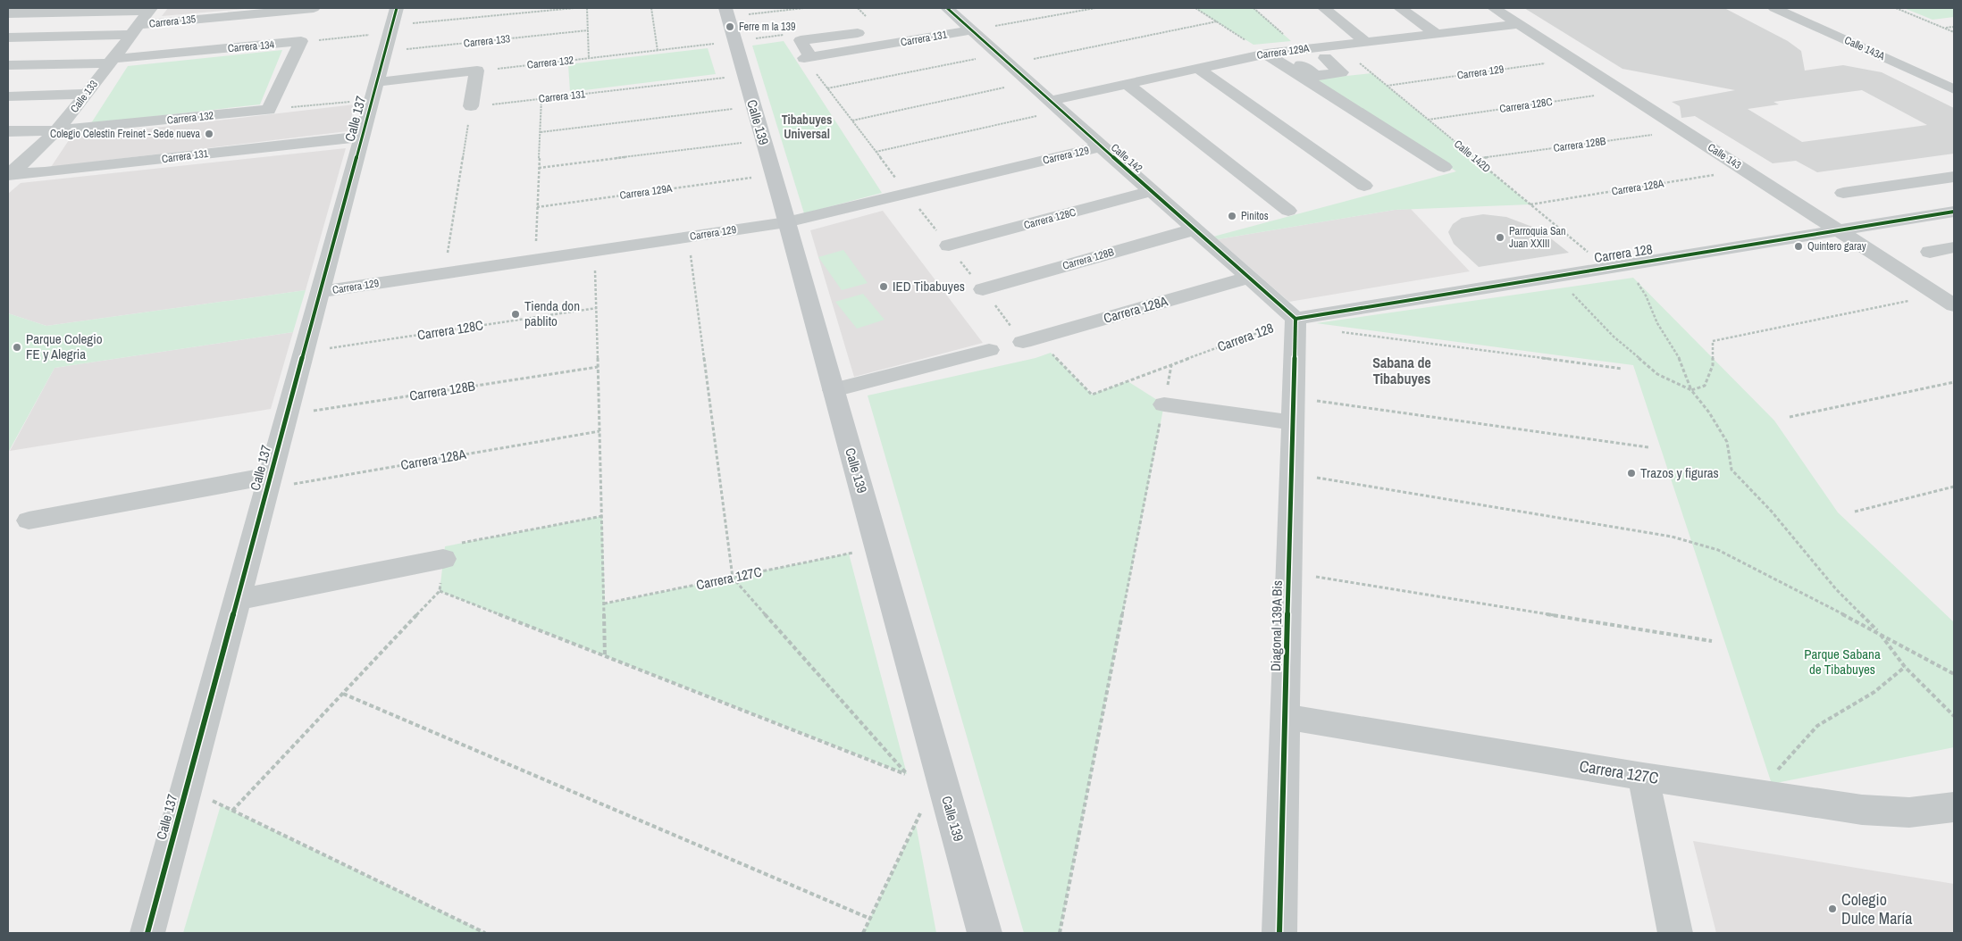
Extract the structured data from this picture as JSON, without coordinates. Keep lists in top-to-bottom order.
{
  "streets": {
    "main road": ["Calle 139"],
    "street": [
      "Carrera 135",
      "Carrera 131",
      "Carrera 134",
      "Calle 143A",
      "Carrera 129A",
      "Carrera 132",
      "Carrera 129",
      "Calle 133",
      "Carrera 128C",
      "Calle 137",
      "Carrera 128B",
      "Calle 143",
      "Calle 142",
      "Carrera 128A",
      "Carrera 128",
      "Carrera 127C",
      "Diagonal 139A Bis"
    ],
    "path": ["Carrera 133", "Calle 142D"]
  },
  "crossings": [
    ["Carrera 135", "Calle 133"],
    ["Carrera 131", "Calle 133"],
    ["Carrera 131", "Calle 137"],
    ["Carrera 131", "Calle 142"],
    ["Carrera 133", "Calle 137"],
    ["Carrera 134", "Calle 133"],
    ["Carrera 129A", "Calle 142D"],
    ["Carrera 129A", "Calle 143"],
    ["Carrera 129A", "Calle 142"],
    ["Carrera 132", "Calle 133"],
    ["Carrera 129", "Calle 137"],
    ["Carrera 129", "Calle 139"],
    ["Carrera 129", "Calle 142D"],
    ["Carrera 129", "Calle 143"],
    ["Carrera 129", "Calle 142"],
    ["Carrera 128C", "Calle 137"],
    ["Carrera 128C", "Calle 142D"],
    ["Carrera 128C", "Calle 143"],
    ["Carrera 128C", "Calle 142"],
    ["Calle 137", "Carrera 128B"],
    ["Calle 137", "Carrera 128A"],
    ["Carrera 128B", "Calle 142D"],
    ["Carrera 128B", "Calle 143"],
    ["Carrera 128B", "Calle 142"],
    ["Calle 142D", "Carrera 128A"],
    ["Calle 142D", "Carrera 128"],
    ["Calle 143", "Carrera 128A"],
    ["Calle 143", "Carrera 128"],
    ["Calle 142", "Carrera 128A"],
    ["Calle 142", "Carrera 128"],
    ["Calle 142", "Diagonal 139A Bis"],
    ["Carrera 128", "Diagonal 139A Bis"],
    ["Carrera 127C", "Diagonal 139A Bis"]
  ],
  "districts": ["Tibabuyes Universal", "Sabana de Tibabuyes"],
  "parks": ["Parque Sabana de Tibabuyes"],
  "places": [
    "Ferre m la 139",
    "Colegio Celestin Freinet - Sede nueva",
    "Pinitos",
    "Parroquia San Juan XXIII",
    "Quintero garay",
    "IED Tibabuyes",
    "Tienda don pablito",
    "Parque Colegio FE y Alegria",
    "Trazos y figuras",
    "Colegio Dulce María"
  ]
}
